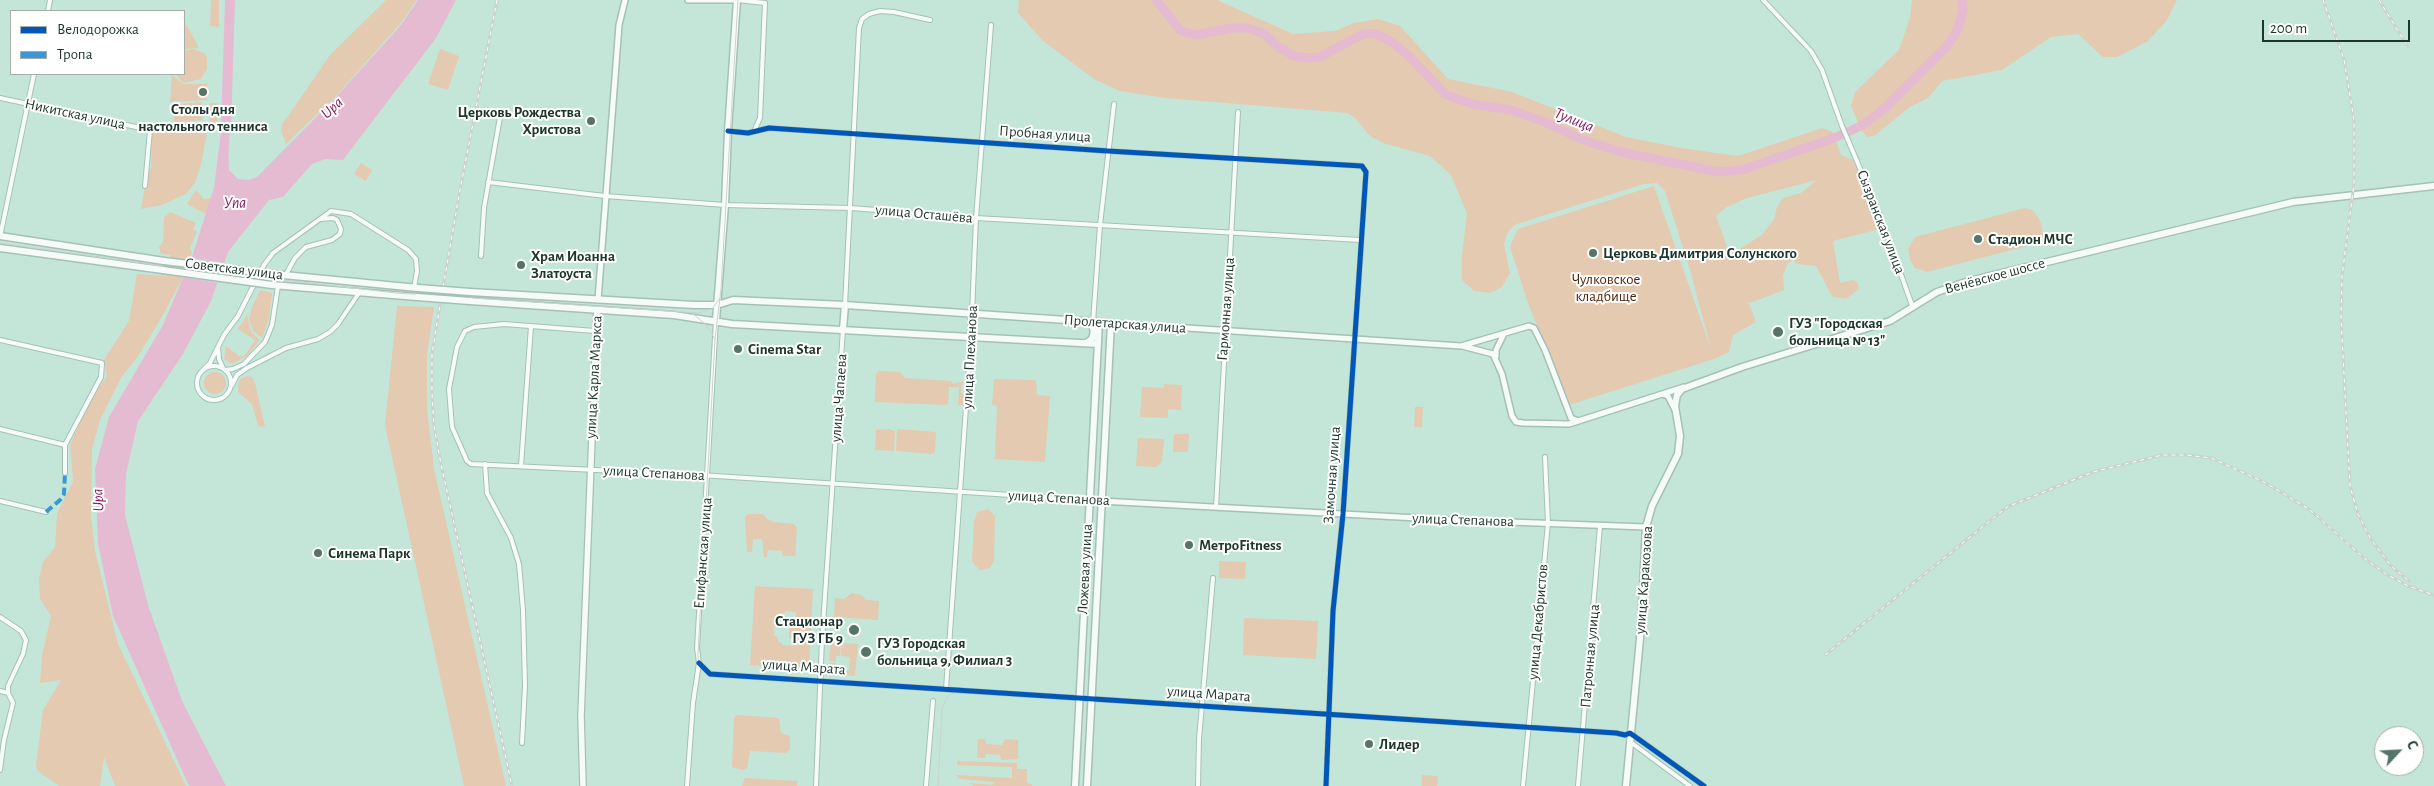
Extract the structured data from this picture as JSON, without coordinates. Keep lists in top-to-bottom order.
{
  "streets": {
    "main road": [
      "Советская улица",
      "Венёвское шоссе",
      "Пролетарская улица",
      "улица Плеханова",
      "улица Карла Маркса",
      "улица Чапаева",
      "улица Степанова",
      "Ложевая улица",
      "улица Каракозова"
    ],
    "street": [
      "Никитская улица",
      "Пробная улица",
      "улица Осташёва",
      "Сызранская улица",
      "Гармонная улица",
      "Замочная улица",
      "Епифанская улица",
      "улица Декабристов",
      "Патронная улица",
      "улица Марата"
    ]
  },
  "crossings": [
    ["Пробная улица", "Гармонная улица"],
    ["Пробная улица", "улица Плеханова"],
    ["Пробная улица", "улица Чапаева"],
    ["Пробная улица", "Замочная улица"],
    ["Пробная улица", "Ложевая улица"],
    ["улица Осташёва", "Гармонная улица"],
    ["улица Осташёва", "улица Плеханова"],
    ["улица Осташёва", "улица Карла Маркса"],
    ["улица Осташёва", "улица Чапаева"],
    ["улица Осташёва", "Замочная улица"],
    ["улица Осташёва", "Ложевая улица"],
    ["Сызранская улица", "Венёвское шоссе"],
    ["Советская улица", "Пролетарская улица"],
    ["Гармонная улица", "Пролетарская улица"],
    ["Гармонная улица", "улица Степанова"],
    ["Пролетарская улица", "улица Плеханова"],
    ["Пролетарская улица", "улица Карла Маркса"],
    ["Пролетарская улица", "улица Чапаева"],
    ["Пролетарская улица", "Замочная улица"],
    ["Пролетарская улица", "Епифанская улица"],
    ["Пролетарская улица", "Ложевая улица"],
    ["улица Плеханова", "улица Степанова"],
    ["улица Плеханова", "улица Марата"],
    ["улица Карла Маркса", "улица Степанова"],
    ["улица Чапаева", "улица Степанова"],
    ["улица Чапаева", "улица Марата"],
    ["улица Степанова", "Замочная улица"],
    ["улица Степанова", "Епифанская улица"],
    ["улица Степанова", "Ложевая улица"],
    ["улица Степанова", "улица Каракозова"],
    ["улица Степанова", "улица Декабристов"],
    ["улица Степанова", "Патронная улица"],
    ["Замочная улица", "улица Марата"],
    ["Епифанская улица", "улица Марата"],
    ["Ложевая улица", "улица Марата"],
    ["улица Каракозова", "улица Марата"],
    ["улица Декабристов", "улица Марата"],
    ["Патронная улица", "улица Марата"]
  ],
  "water": ["Upa", "Тулица", "Упа"],
  "parks": ["Чулковское кладбище"],
  "places": [
    "Cтолы дня настольного тенниса",
    "Церковь Рождества Христова",
    "Стадион МЧС",
    "Церковь Димитрия Солунского",
    "Храм Иоанна Златоуста",
    "ГУЗ \"Городская больница № 13\"",
    "Cinema Star",
    "МетроFitness",
    "Синема Парк",
    "Стационар ГУЗ ГБ 9",
    "ГУЗ Городская больница 9, Филиал 3",
    "Лидер"
  ],
  "legend": ["Велодорожка", "Тропа"],
  "scale_bar": "200 m",
  "north": "top right"
}
